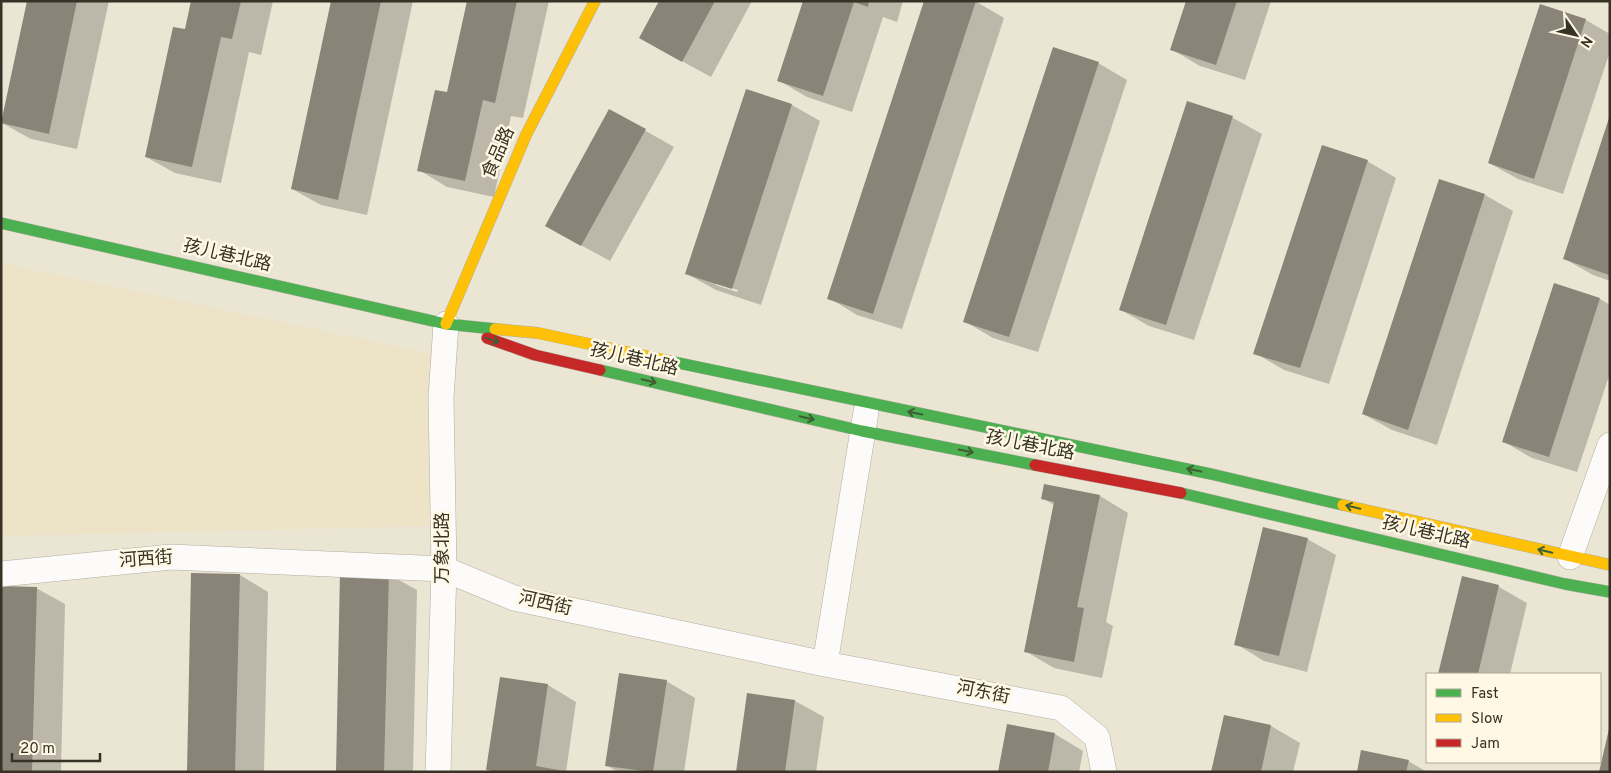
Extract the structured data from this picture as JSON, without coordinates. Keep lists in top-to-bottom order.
{
  "streets": {
    "main road": ["食品路", "孩儿巷北路"],
    "street": ["万象北路", "河西街", "河东街"]
  },
  "crossings": [
    ["食品路", "孩儿巷北路"],
    ["食品路", "万象北路"],
    ["孩儿巷北路", "万象北路"],
    ["万象北路", "河西街"],
    ["河西街", "河东街"]
  ],
  "legend": ["Fast", "Slow", "Jam"],
  "scale_bar": "20 m",
  "north": "bottom right"
}
